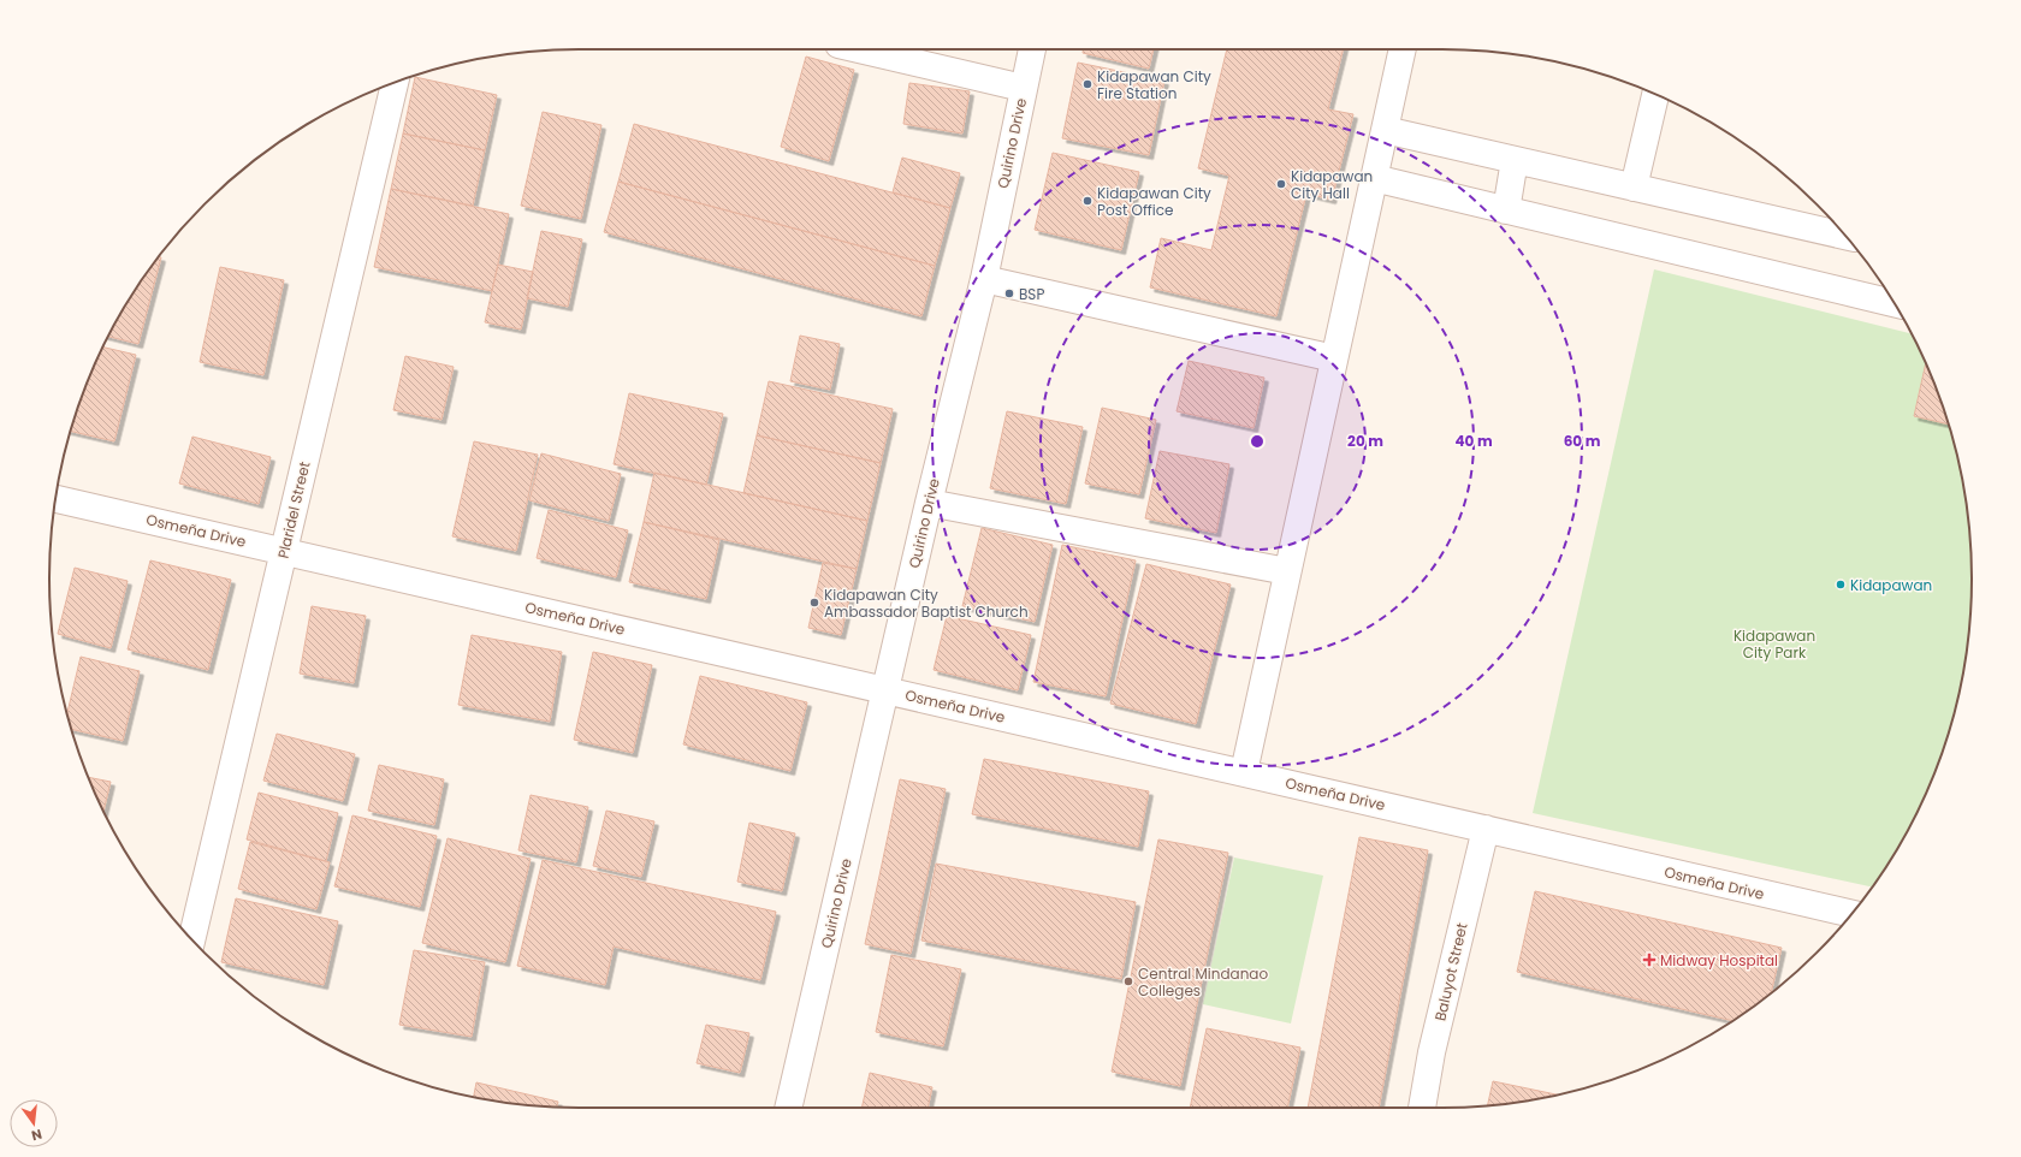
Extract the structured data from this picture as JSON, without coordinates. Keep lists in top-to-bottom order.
{
  "streets": {
    "street": [
      "Quirino Drive",
      "Plaridel Street",
      "Osmeña Drive",
      "Baluyot Street"
    ]
  },
  "crossings": [
    ["Quirino Drive", "Osmeña Drive"],
    ["Plaridel Street", "Osmeña Drive"],
    ["Osmeña Drive", "Baluyot Street"]
  ],
  "parks": ["Kidapawan City Park"],
  "places": {
    "other": [
      "Kidapawan City Fire Station",
      "Kidapawan City Hall",
      "Kidapawan City Post Office",
      "BSP",
      "Kidapawan",
      "Kidapawan City Ambassador Baptist Church",
      "Central Mindanao Colleges"
    ],
    "health": ["Midway Hospital"]
  },
  "north": "bottom",
  "rings": ["20 m", "40 m", "60 m"]
}
